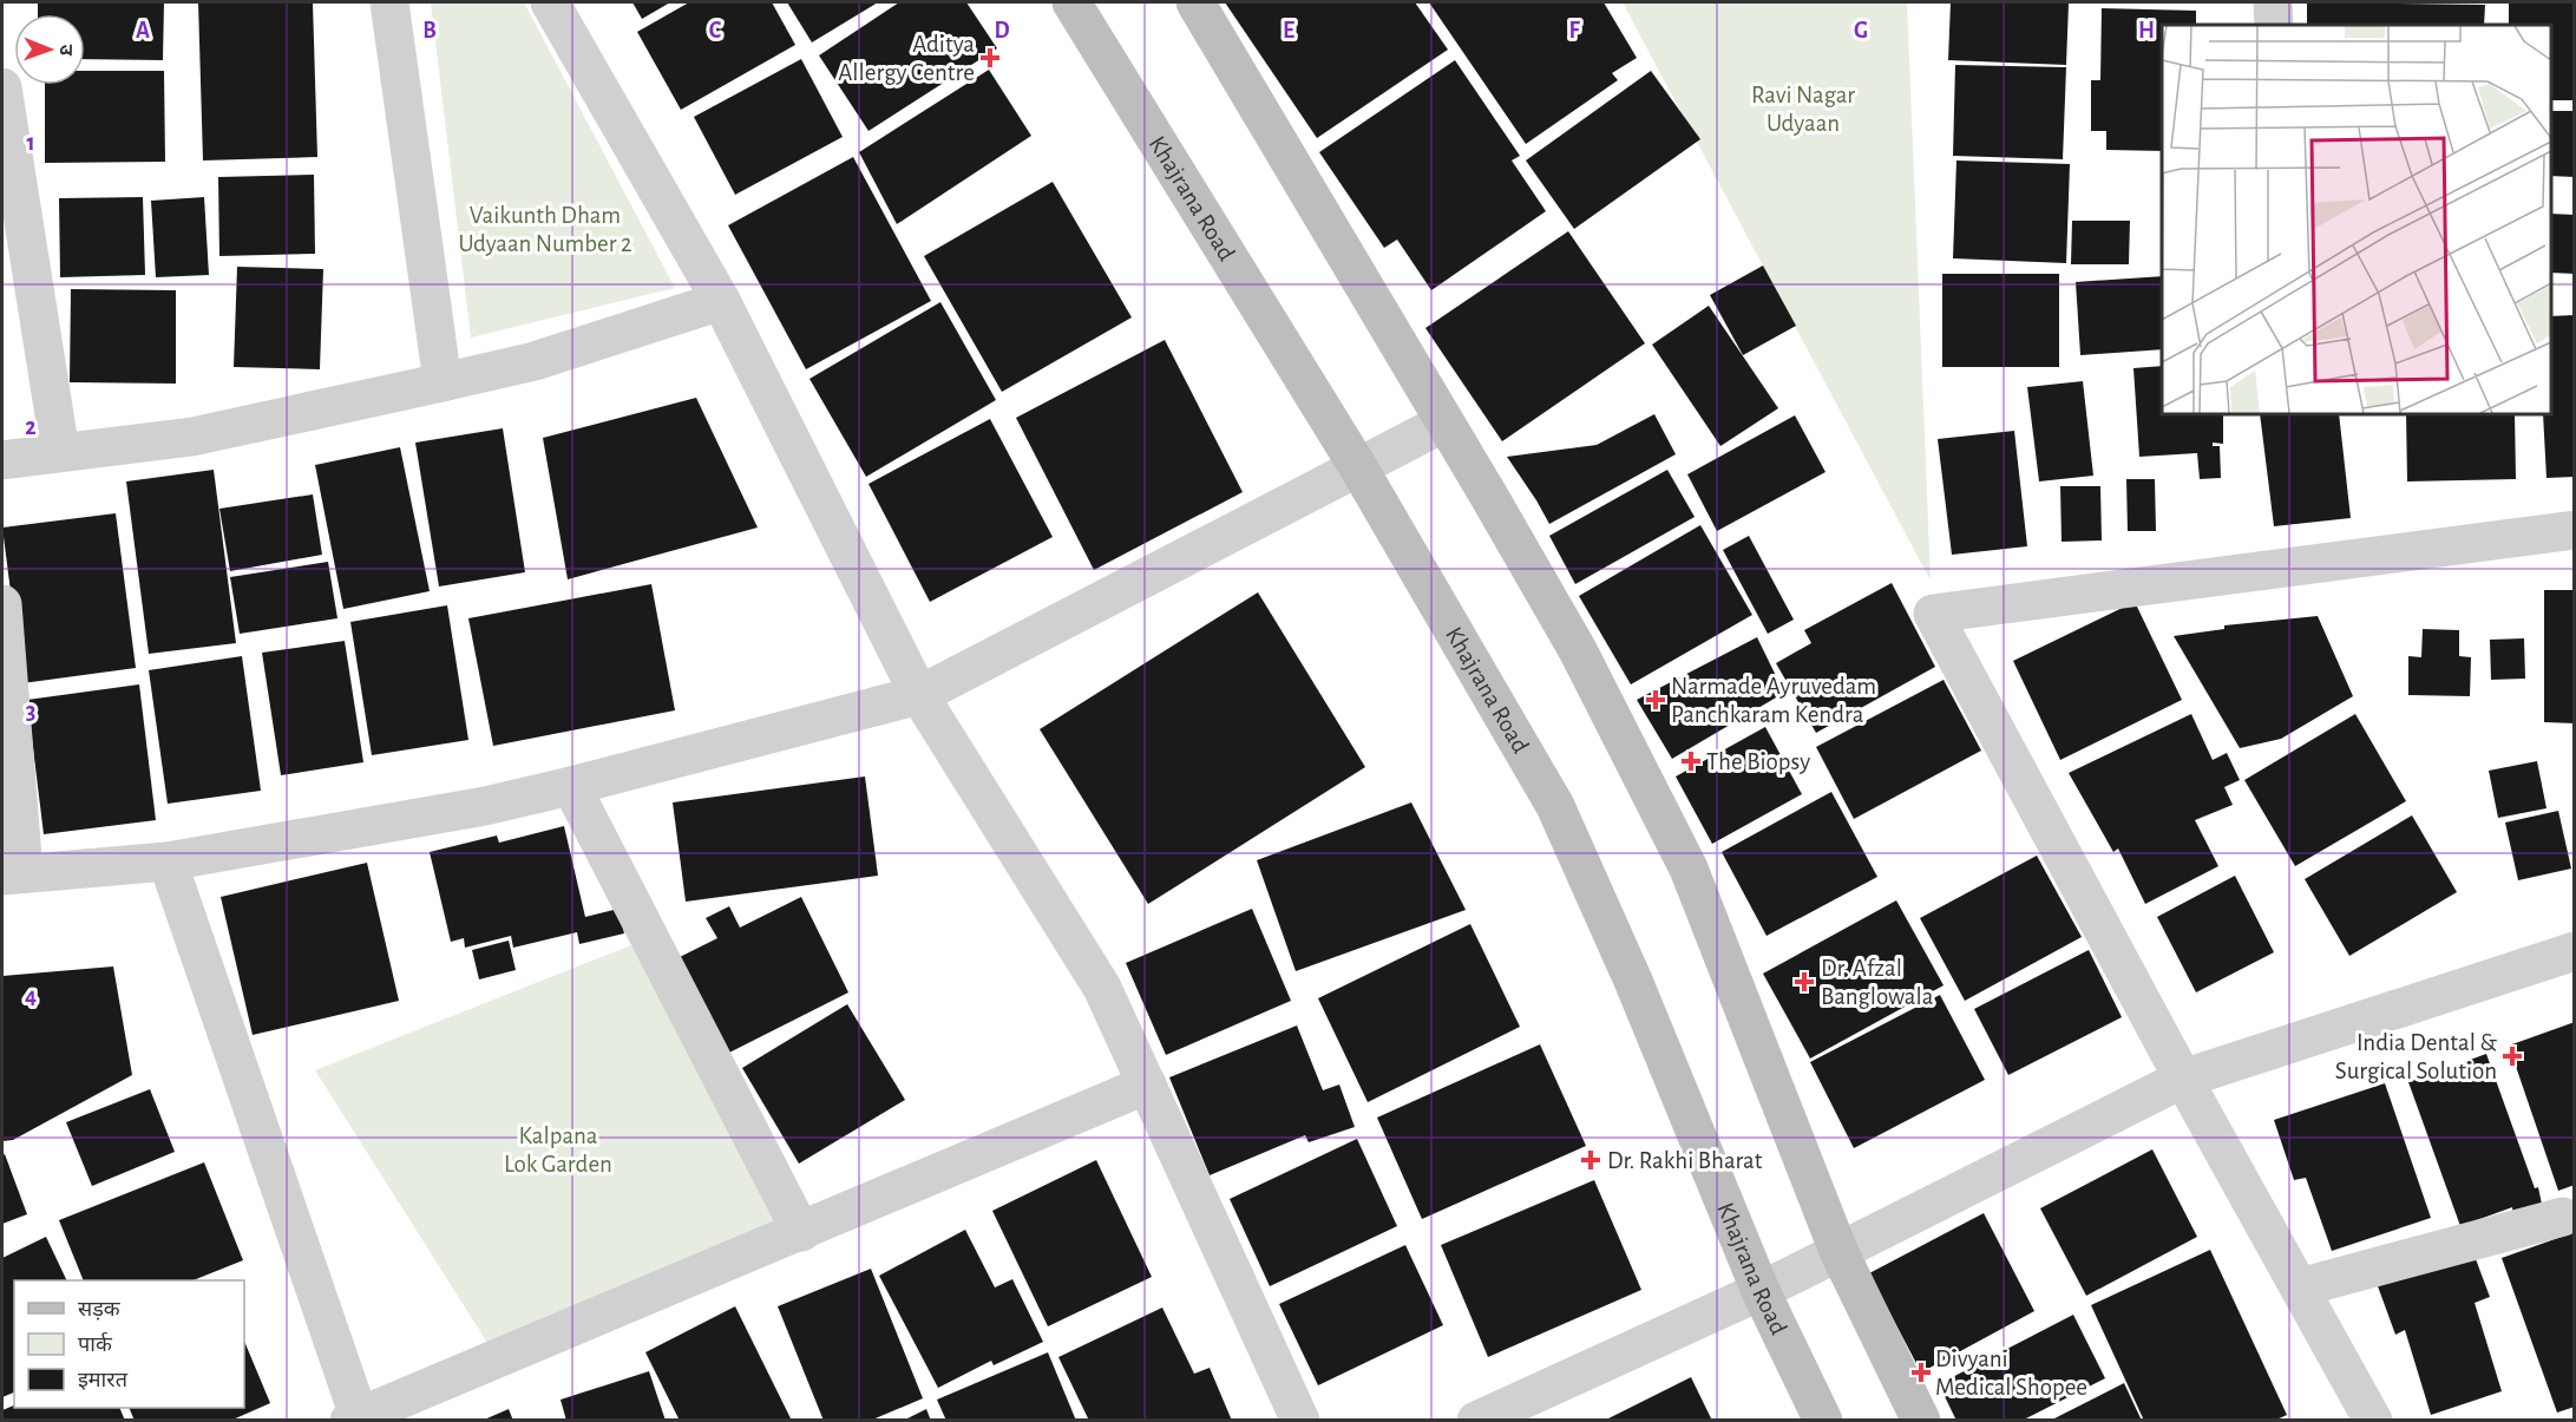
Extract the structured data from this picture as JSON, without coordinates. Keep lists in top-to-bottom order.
{
  "streets": {
    "main road": ["Khajrana Road"]
  },
  "parks": ["Ravi Nagar Udyaan", "Vaikunth Dham Udyaan Number 2", "Kalpana Lok Garden"],
  "places": {
    "health": [
      "Aditya Allergy Centre",
      "Narmade Ayruvedam Panchkaram Kendra",
      "The Biopsy",
      "Dr. Afzal Banglowala",
      "India Dental & Surgical Solution",
      "Dr. Rakhi Bharat",
      "Divyani Medical Shopee"
    ]
  },
  "legend": ["सड़क", "पार्क", "इमारत"],
  "north": "right",
  "grid": {
    "columns": [
      "A",
      "B",
      "C",
      "D",
      "E",
      "F",
      "G",
      "H"
    ],
    "rows": [
      "1",
      "2",
      "3",
      "4"
    ]
  }
}
